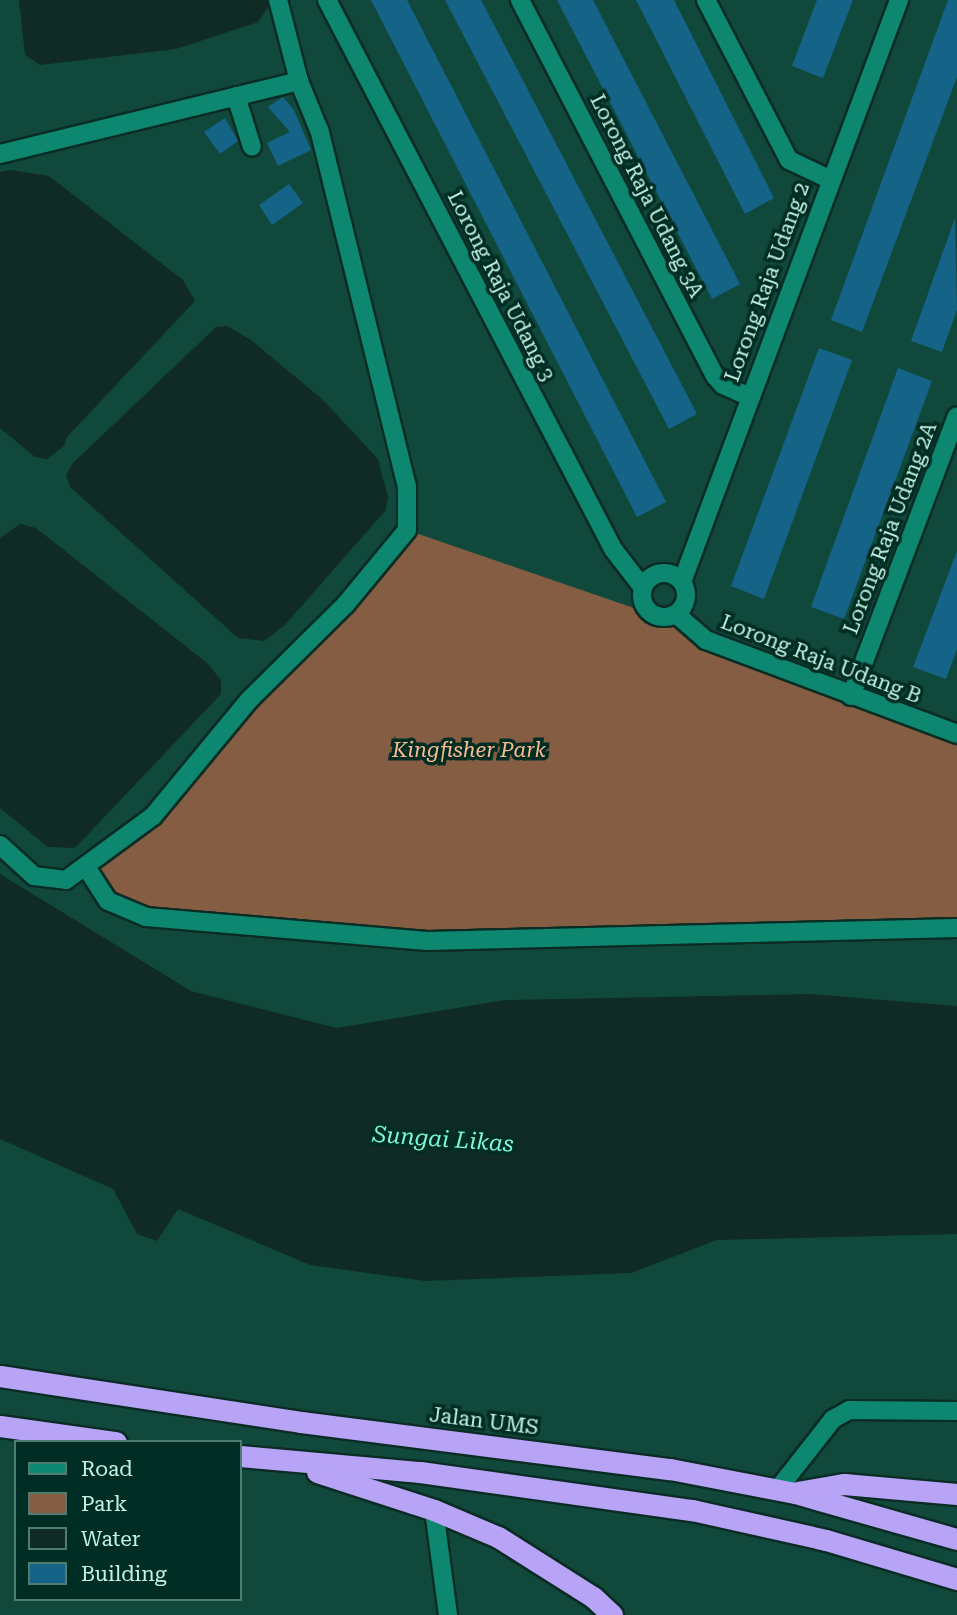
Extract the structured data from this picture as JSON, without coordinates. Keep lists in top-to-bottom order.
{
  "streets": {
    "highway": ["Jalan UMS"],
    "street": [
      "Lorong Raja Udang 3A",
      "Lorong Raja Udang 2",
      "Lorong Raja Udang 3",
      "Lorong Raja Udang 2A",
      "Lorong Raja Udang B"
    ]
  },
  "crossings": [
    ["Lorong Raja Udang 3A", "Lorong Raja Udang 2"],
    ["Lorong Raja Udang 2", "Lorong Raja Udang 3"],
    ["Lorong Raja Udang 2", "Lorong Raja Udang B"],
    ["Lorong Raja Udang 3", "Lorong Raja Udang B"],
    ["Lorong Raja Udang 2A", "Lorong Raja Udang B"]
  ],
  "water": ["Sungai Likas"],
  "parks": ["Kingfisher Park"],
  "legend": [
    "Road",
    "Park",
    "Water",
    "Building"
  ]
}
